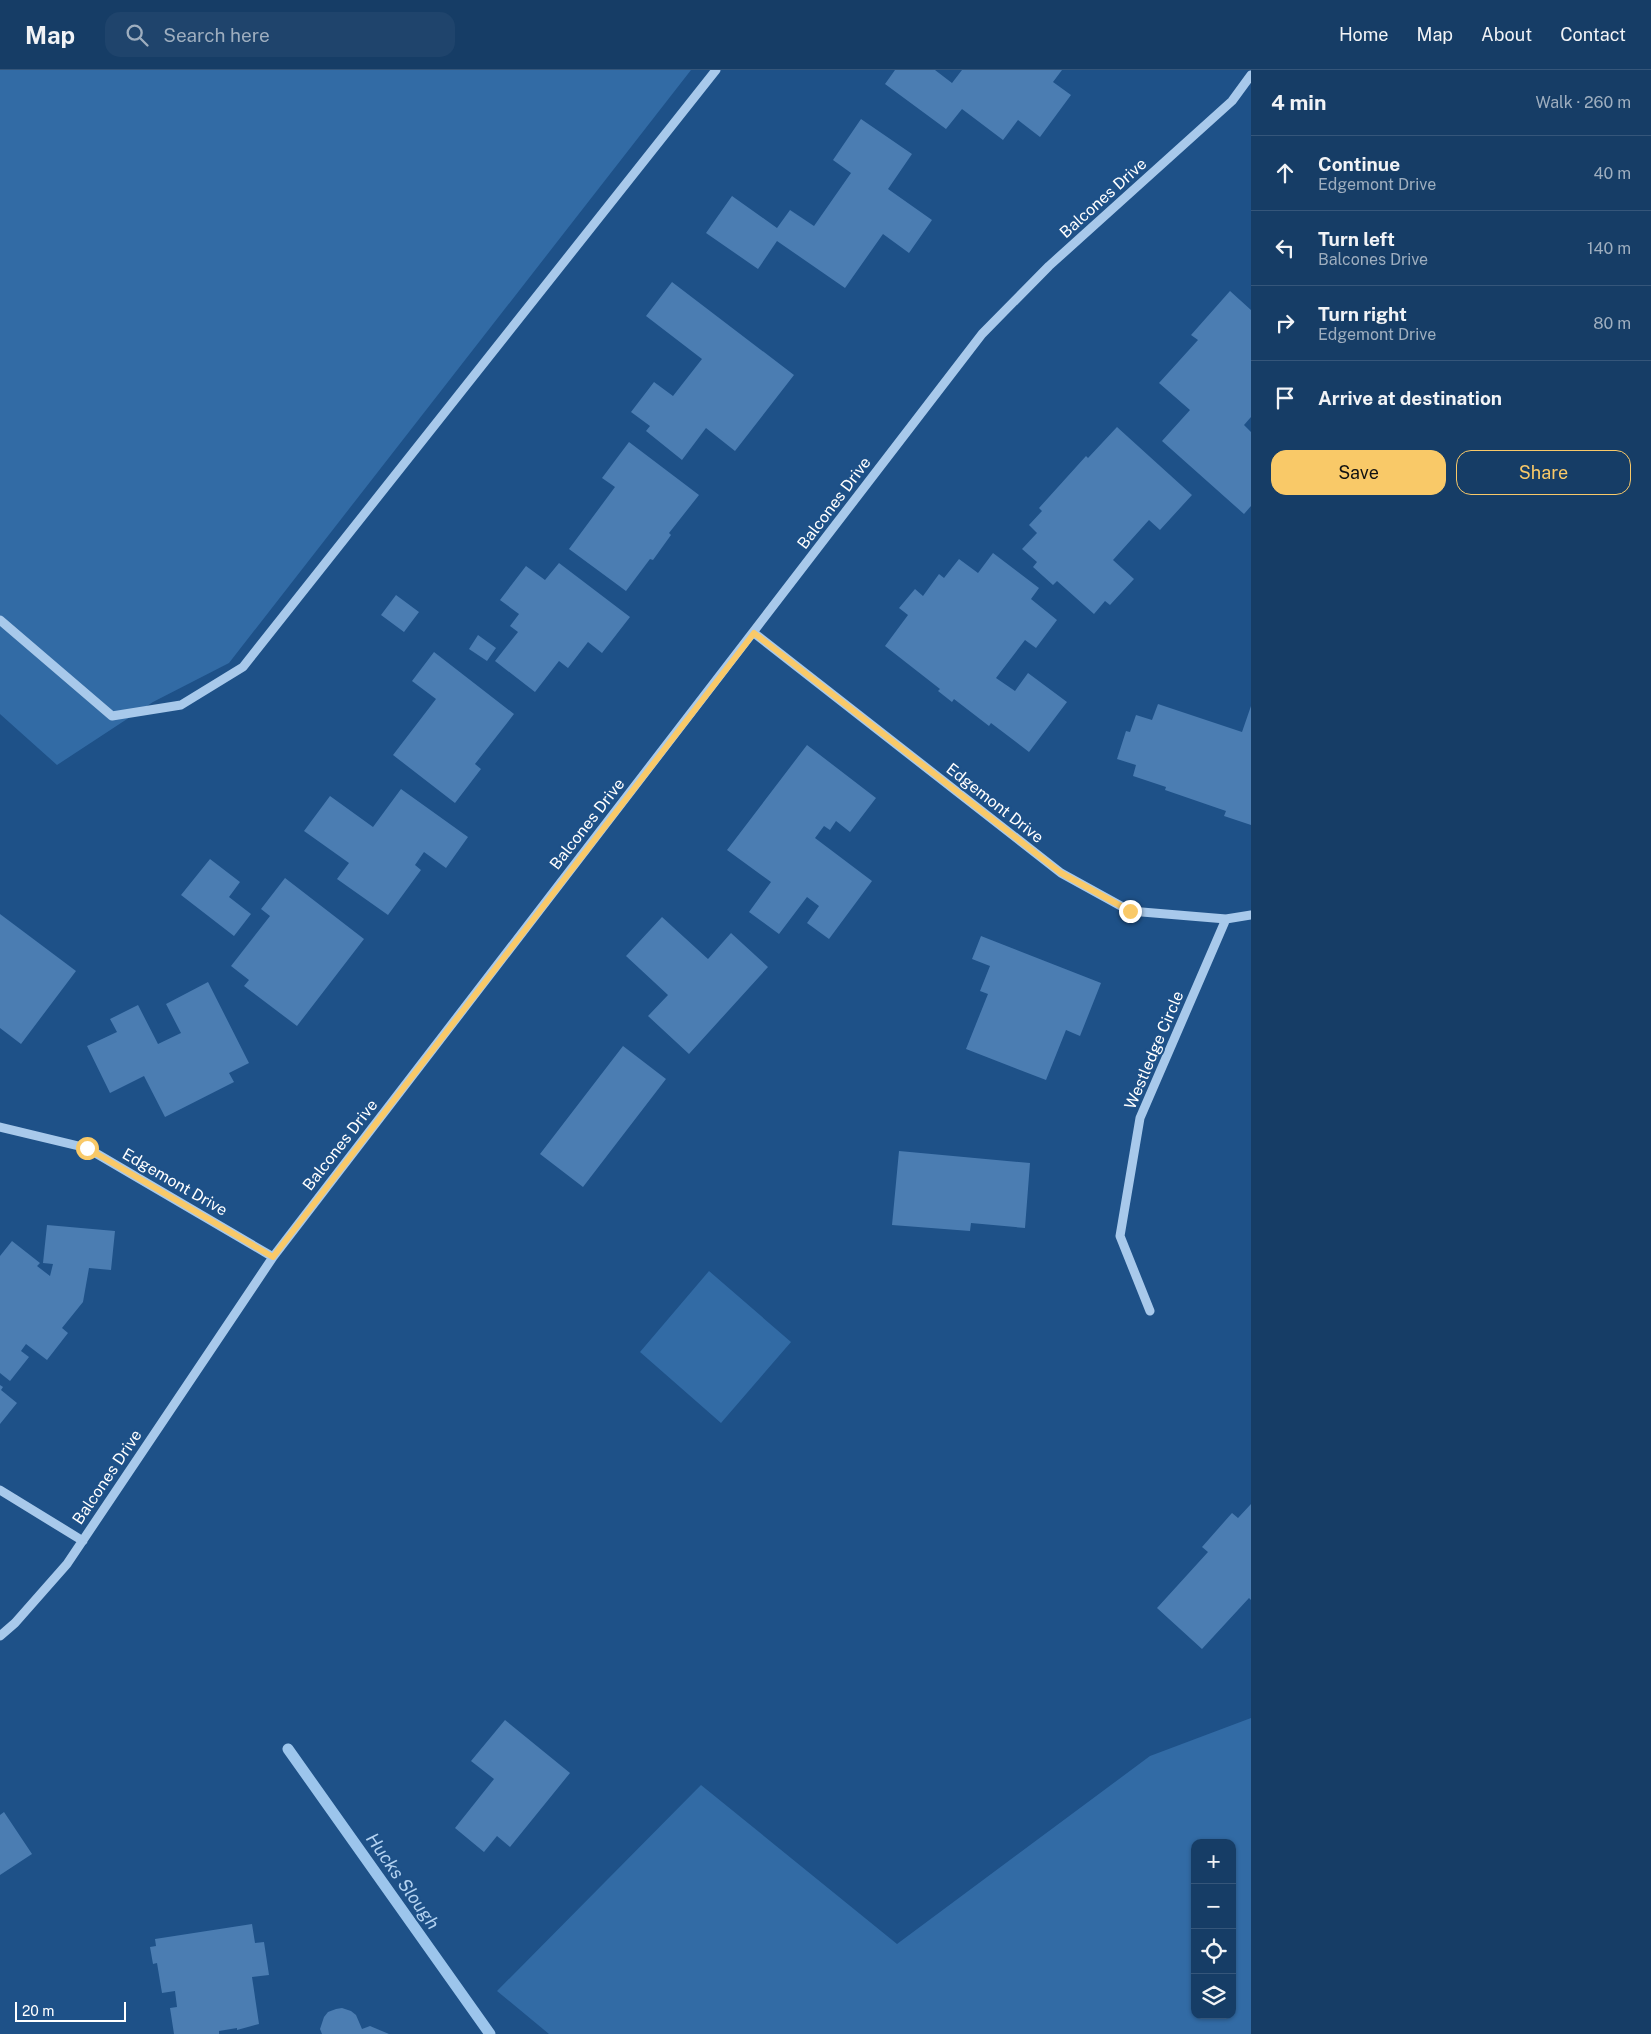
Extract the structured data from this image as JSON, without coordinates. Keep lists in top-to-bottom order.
{
  "streets": {
    "street": ["Balcones Drive", "Edgemont Drive", "Westledge Circle"]
  },
  "crossings": [
    ["Balcones Drive", "Edgemont Drive"],
    ["Edgemont Drive", "Westledge Circle"]
  ],
  "water": ["Hucks Slough"],
  "scale_bar": "20 m",
  "page": {
    "header": "Map",
    "search": "Search here",
    "nav": [
      "Home",
      "Map",
      "About",
      "Contact"
    ],
    "heading": ["4 min", "Walk · 260 m"],
    "list": [
      ["Continue", "Edgemont Drive", "40 m"],
      ["Turn left", "Balcones Drive", "140 m"],
      ["Turn right", "Edgemont Drive", "80 m"],
      "Arrive at destination"
    ],
    "buttons": ["Save", "Share"],
    "map_buttons": ["+", "−"],
    "scale": "20 m"
  }
}
